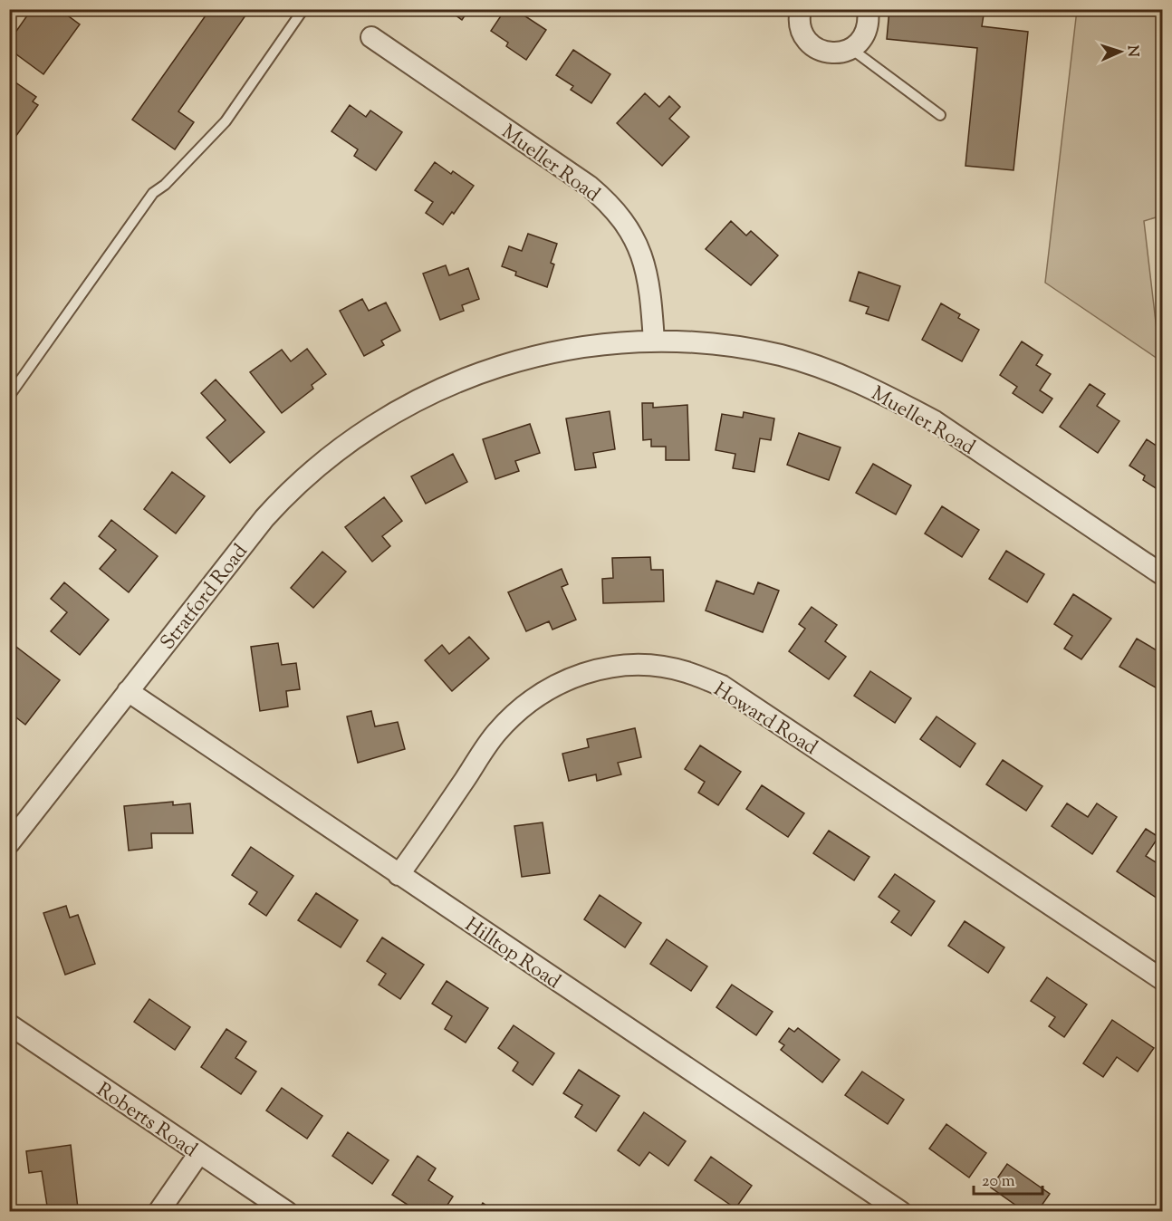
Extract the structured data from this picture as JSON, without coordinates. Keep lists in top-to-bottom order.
{
  "streets": {
    "street": [
      "Mueller Road",
      "Stratford Road",
      "Howard Road",
      "Hilltop Road",
      "Roberts Road"
    ]
  },
  "crossings": [
    ["Mueller Road", "Stratford Road"],
    ["Stratford Road", "Hilltop Road"],
    ["Howard Road", "Hilltop Road"]
  ],
  "scale_bar": "20 m",
  "north": "right"
}
